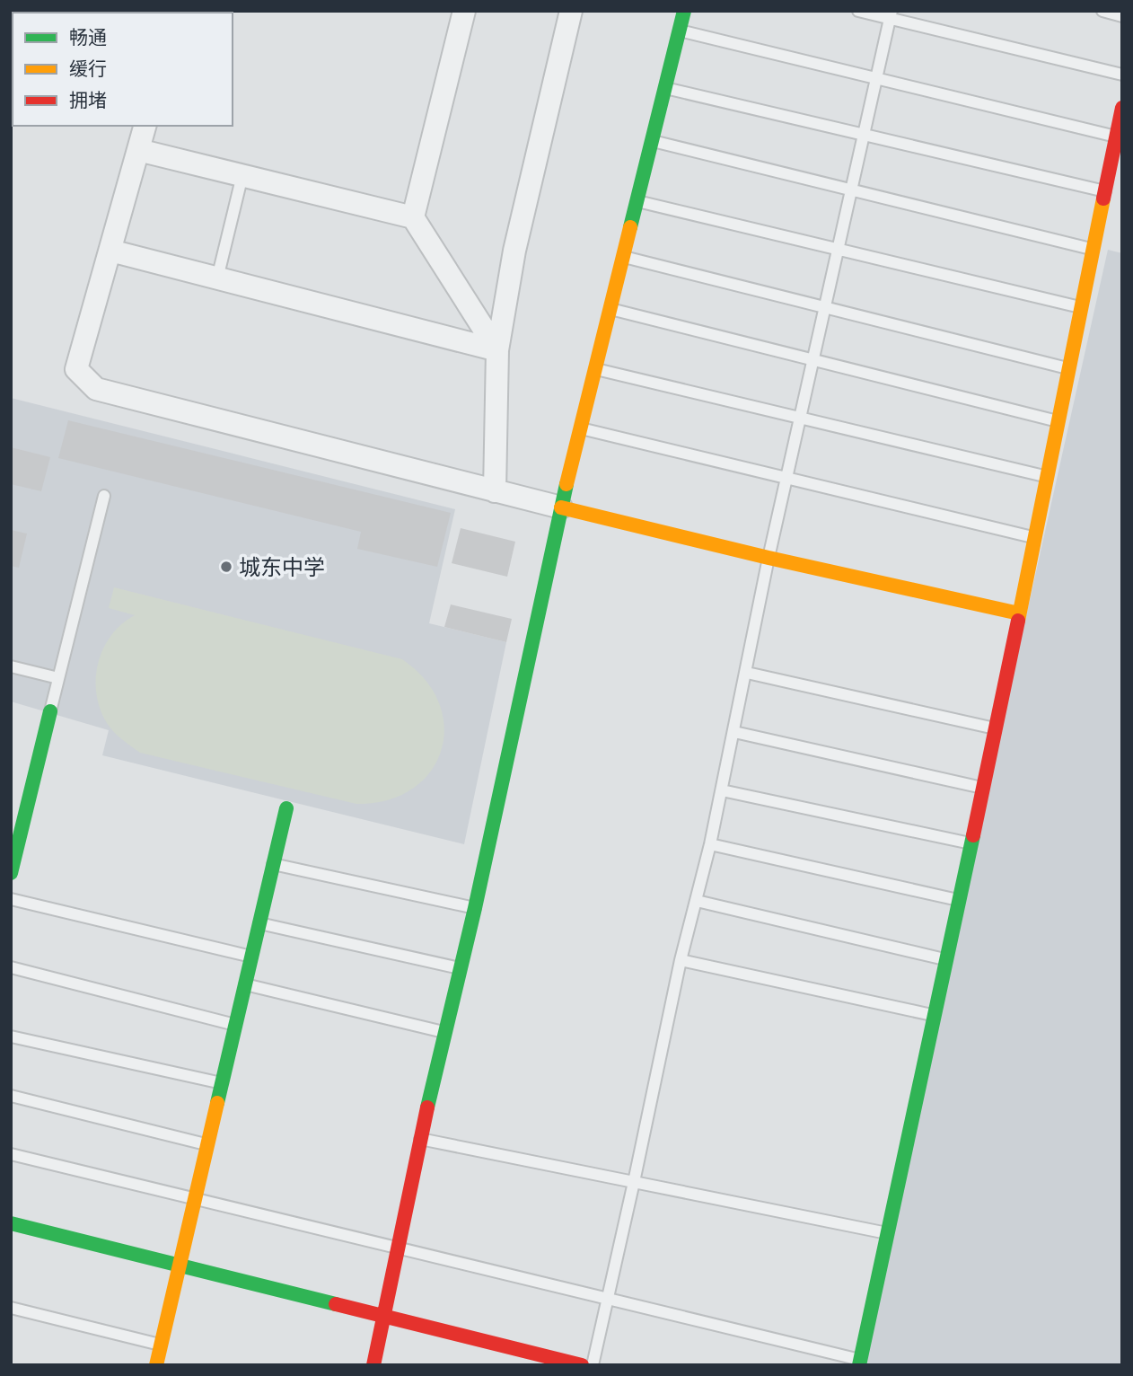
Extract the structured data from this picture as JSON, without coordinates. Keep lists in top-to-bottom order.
{
  "places": ["城东中学"],
  "legend": ["畅通", "缓行", "拥堵"]
}
